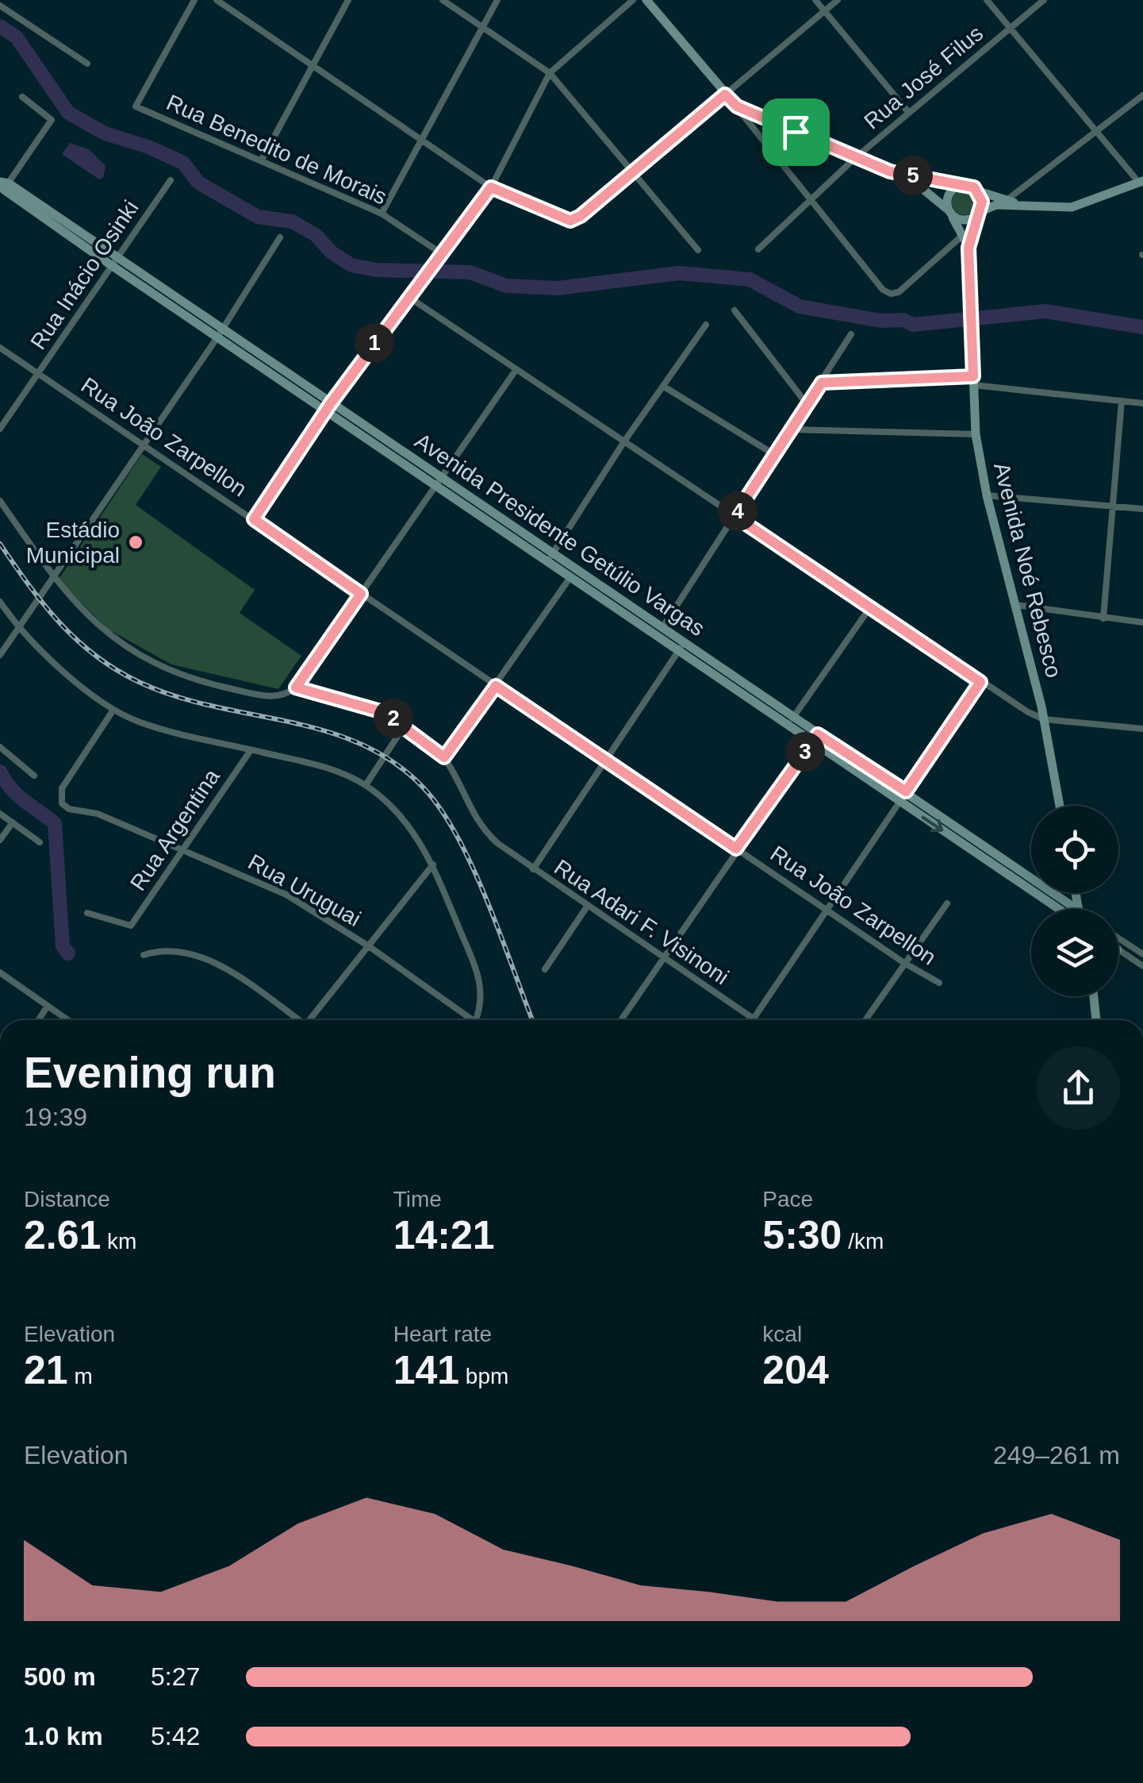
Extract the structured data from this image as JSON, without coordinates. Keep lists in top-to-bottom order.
{
  "streets": {
    "main road": ["Avenida Presidente Getúlio Vargas", "Avenida Noé Rebesco"],
    "street": [
      "Rua José Filus",
      "Rua Benedito de Morais",
      "Rua Inácio Osinki",
      "Rua João Zarpellon",
      "Rua Argentina",
      "Rua Uruguai",
      "Rua Adari F. Visinoni"
    ]
  },
  "crossings": [
    ["Rua Inácio Osinki", "Rua João Zarpellon"],
    ["Rua Inácio Osinki", "Avenida Presidente Getúlio Vargas"],
    ["Rua Argentina", "Rua Uruguai"]
  ],
  "places": ["Estádio Municipal"],
  "page": {
    "pins": [
      "5",
      "1",
      "4",
      "2",
      "3"
    ],
    "heading": ["Evening run", "19:39"],
    "stats": [
      ["Distance", "2.61 km"],
      ["Time", "14:21"],
      ["Pace", "5:30 /km"],
      ["Elevation", "21 m"],
      ["Heart rate", "141 bpm"],
      ["kcal", "204"]
    ],
    "chart": ["Elevation", "249–261 m"],
    "list": [
      {
        "name": "500 m",
        "note": "5:27"
      },
      {
        "name": "1.0 km",
        "note": "5:42"
      }
    ]
  }
}
